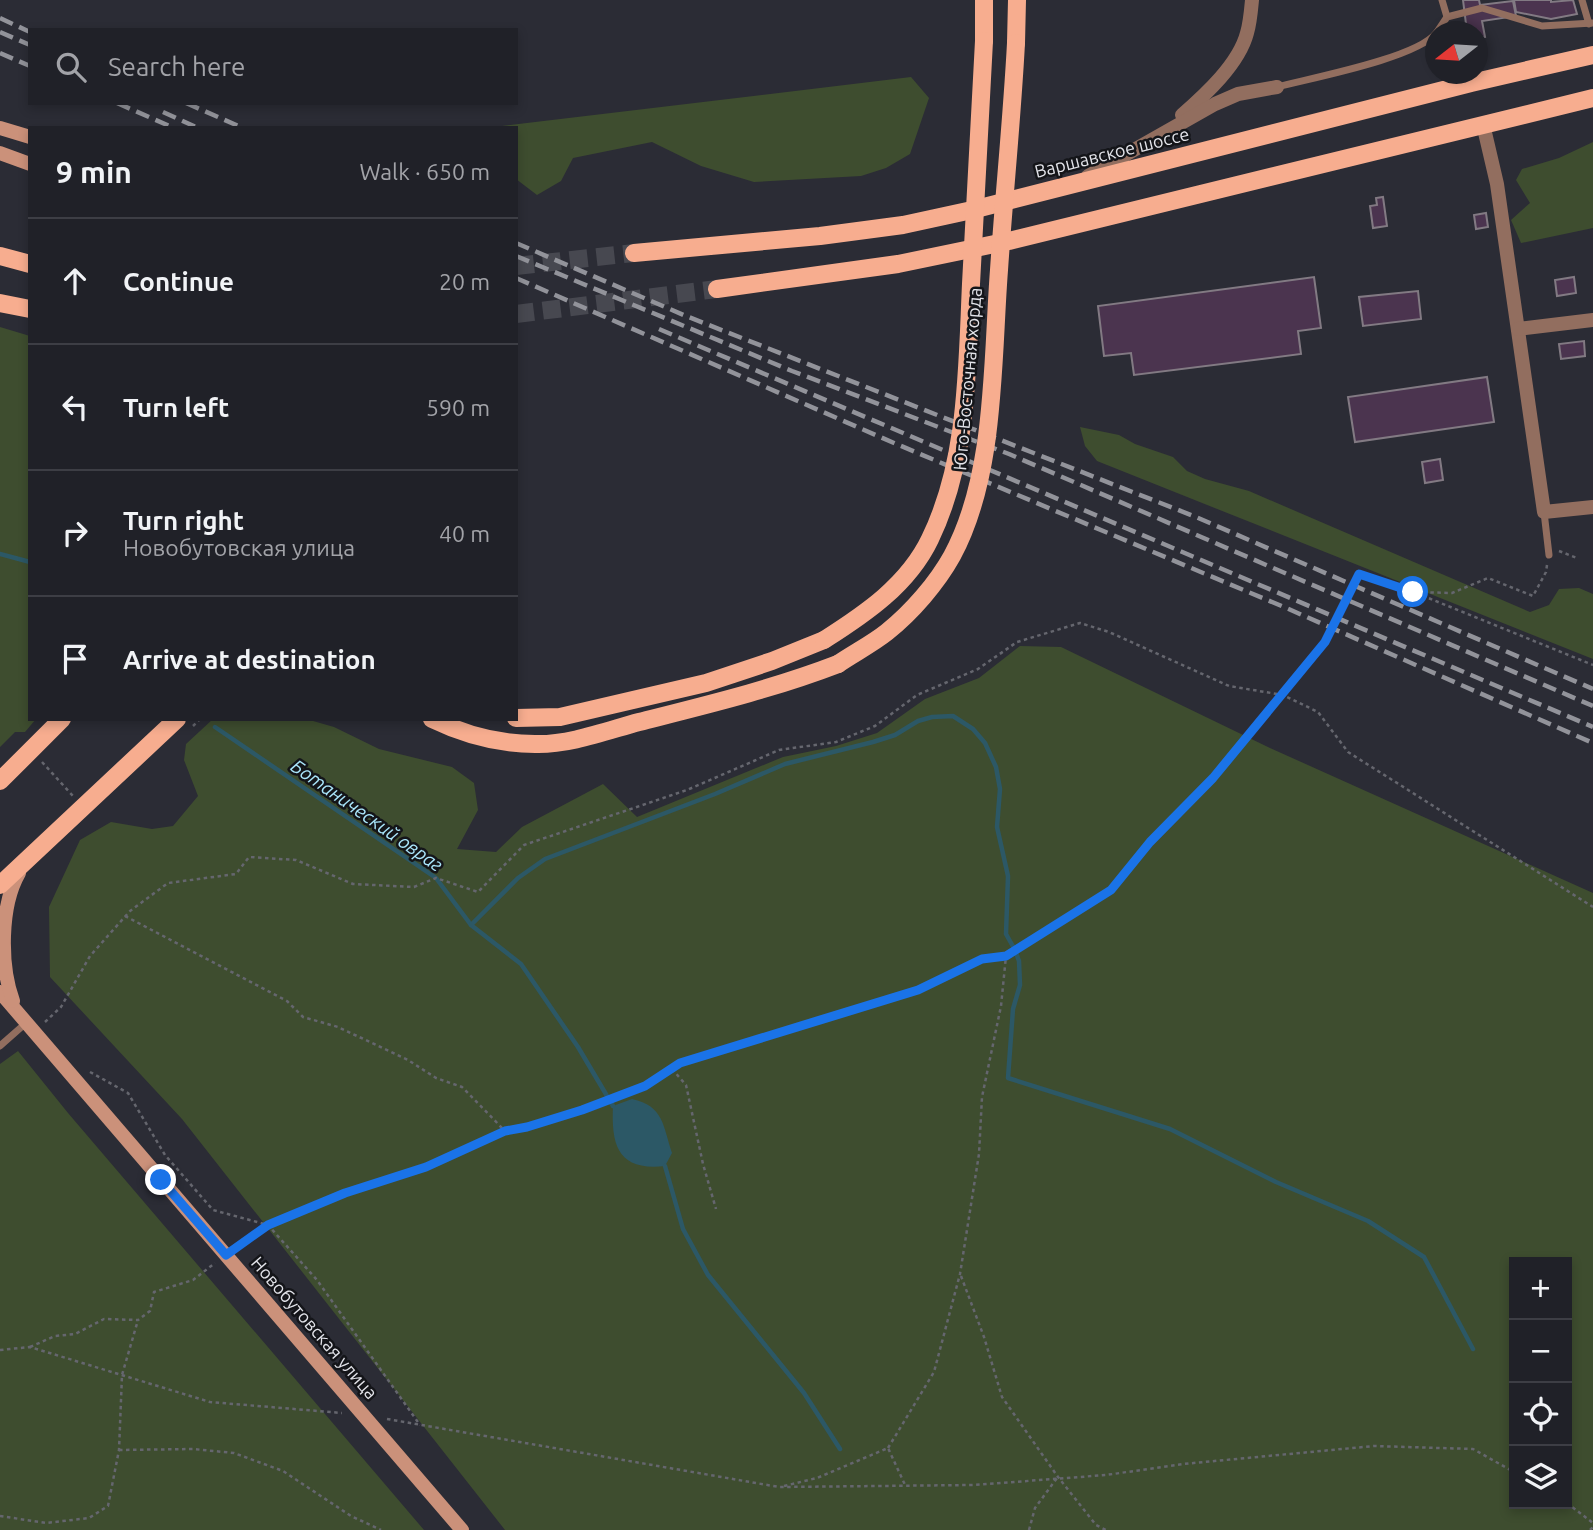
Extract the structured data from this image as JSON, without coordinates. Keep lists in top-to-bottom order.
{
  "streets": {
    "main road": ["Варшавское шоссе", "Юго-Восточная хорда"],
    "street": ["Новобутовская улица"]
  },
  "water": ["Ботанический овраг"],
  "north": "left",
  "page": {
    "search": "Search here",
    "heading": ["9 min", "Walk · 650 m"],
    "list": [
      ["Continue", "20 m"],
      ["Turn left", "590 m"],
      ["Turn right", "Новобутовская улица", "40 m"],
      "Arrive at destination"
    ],
    "map_buttons": ["+", "−"]
  }
}
